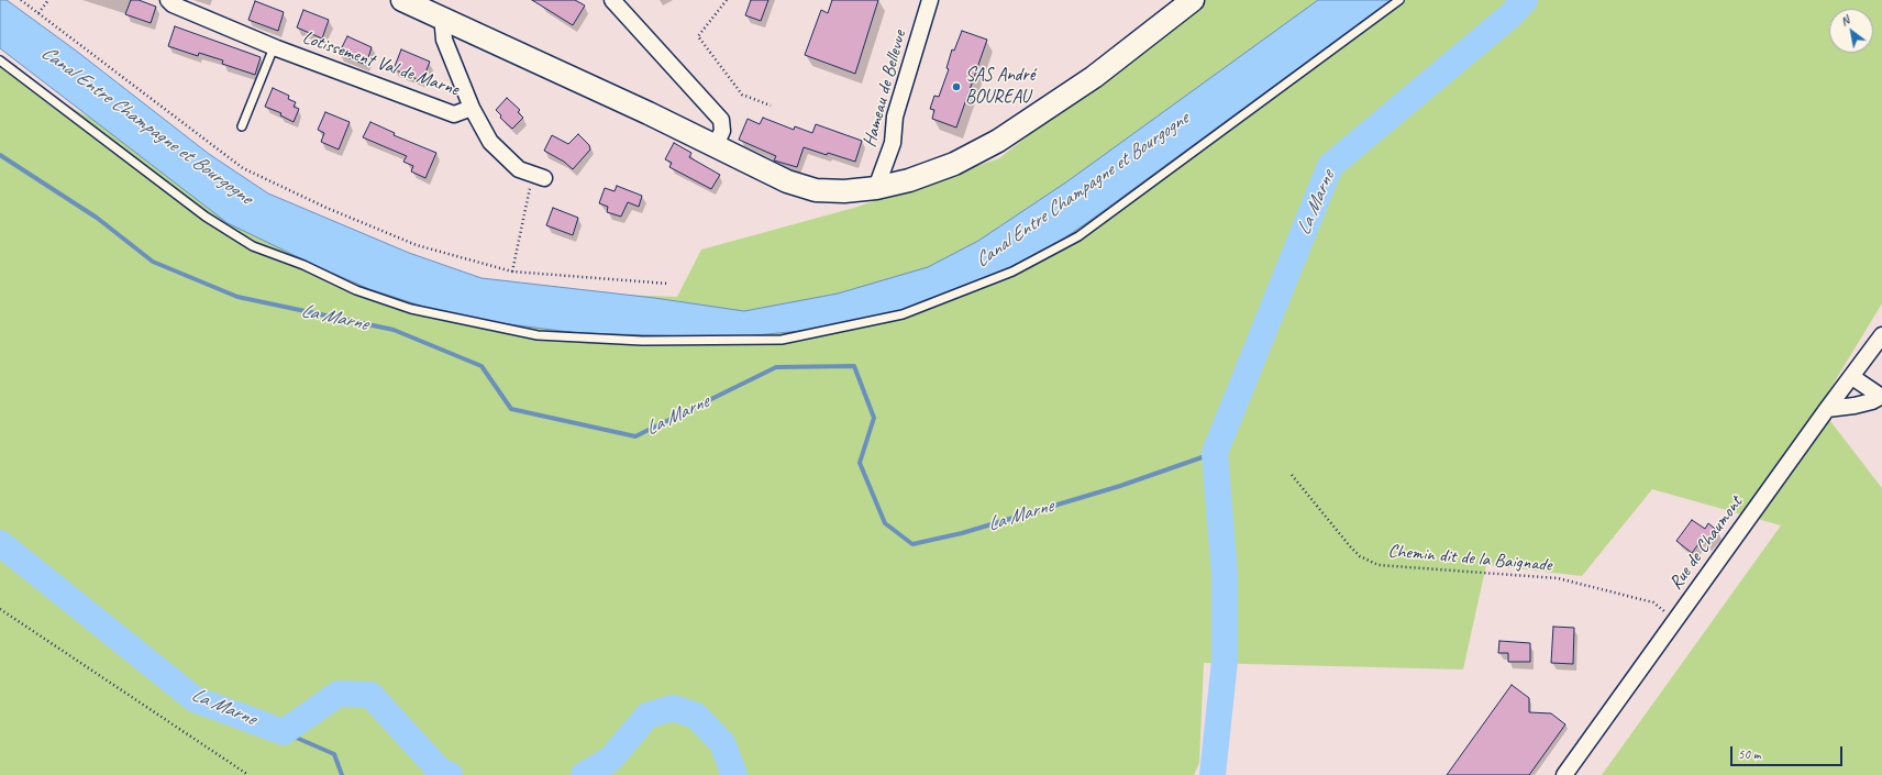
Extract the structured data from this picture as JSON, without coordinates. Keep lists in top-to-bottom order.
{
  "streets": {
    "street": ["Lotissement Val de Marne", "Hameau de Bellevue", "Rue de Chaumont"],
    "path": ["Chemin dit de la Baignade"]
  },
  "crossings": [
    ["Rue de Chaumont", "Chemin dit de la Baignade"]
  ],
  "water": ["Canal Entre Champagne et Bourgogne", "La Marne"],
  "places": ["SAS André BOUREAU"],
  "scale_bar": "50 m",
  "north": "top left"
}
